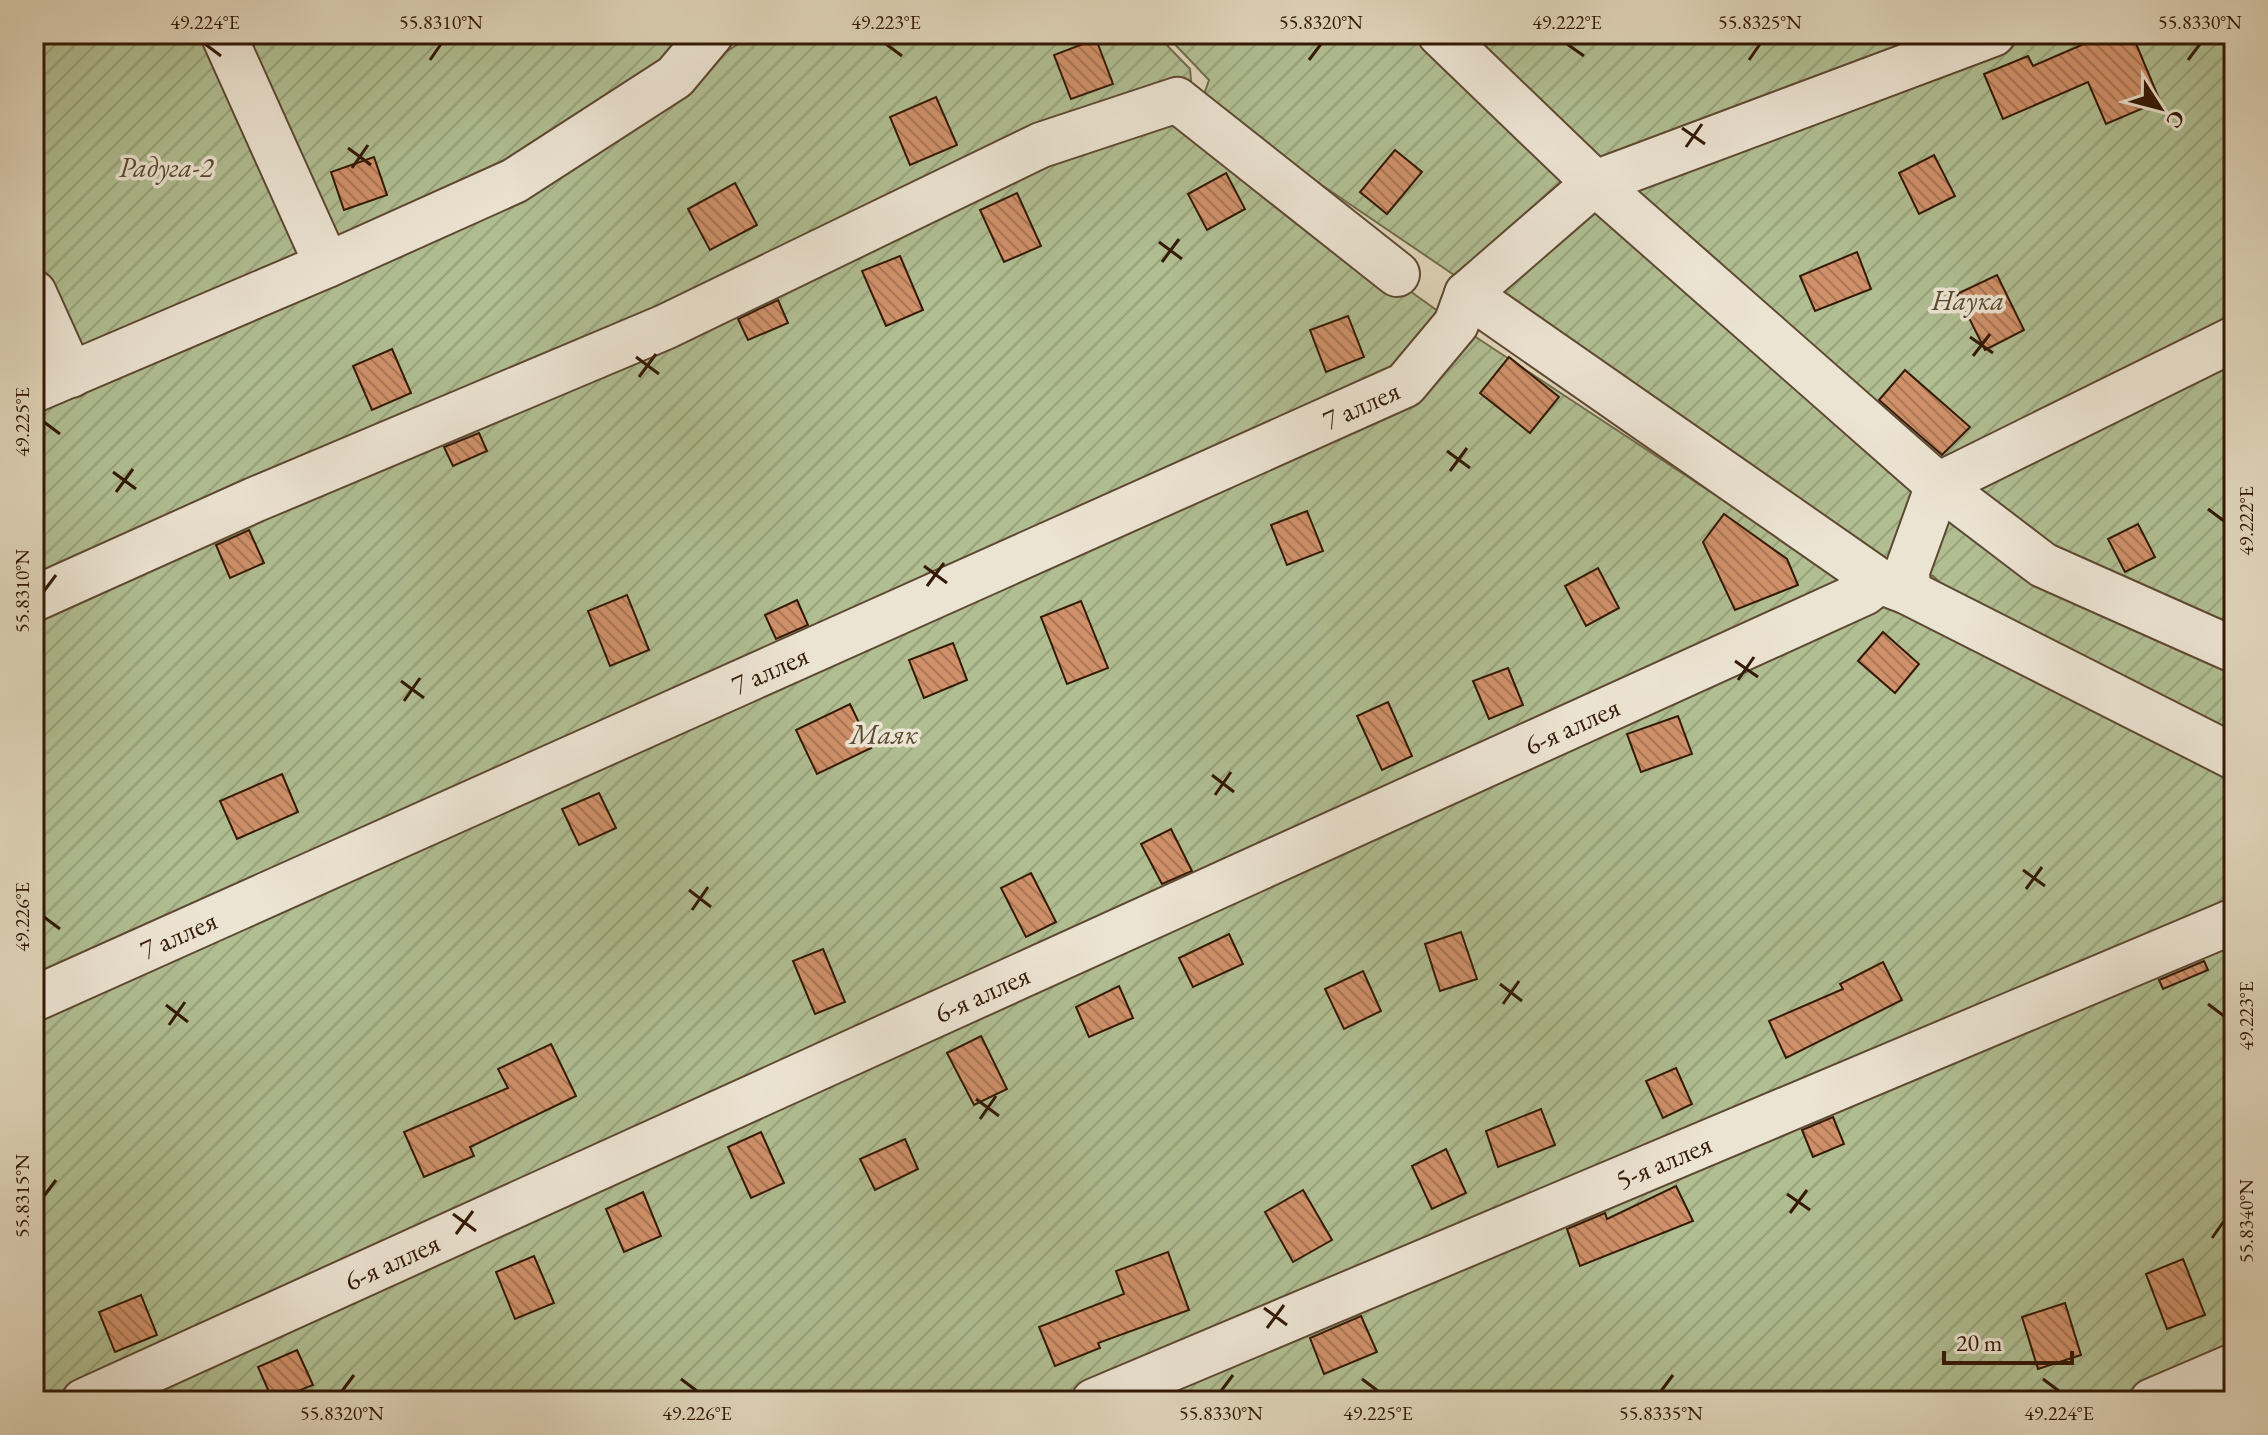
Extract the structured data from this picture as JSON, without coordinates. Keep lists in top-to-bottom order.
{
  "streets": {
    "street": ["7 аллея", "6-я аллея", "5-я аллея"]
  },
  "parks": ["Радуга-2", "Наука", "Маяк"],
  "scale_bar": "20 m",
  "north": "bottom right",
  "coordinates": [
    "49.224°E",
    "55.8310°N",
    "49.223°E",
    "55.8320°N",
    "49.222°E",
    "55.8325°N",
    "55.8330°N",
    "49.225°E",
    "49.226°E",
    "55.8315°N",
    "55.8340°N",
    "55.8335°N"
  ]
}
